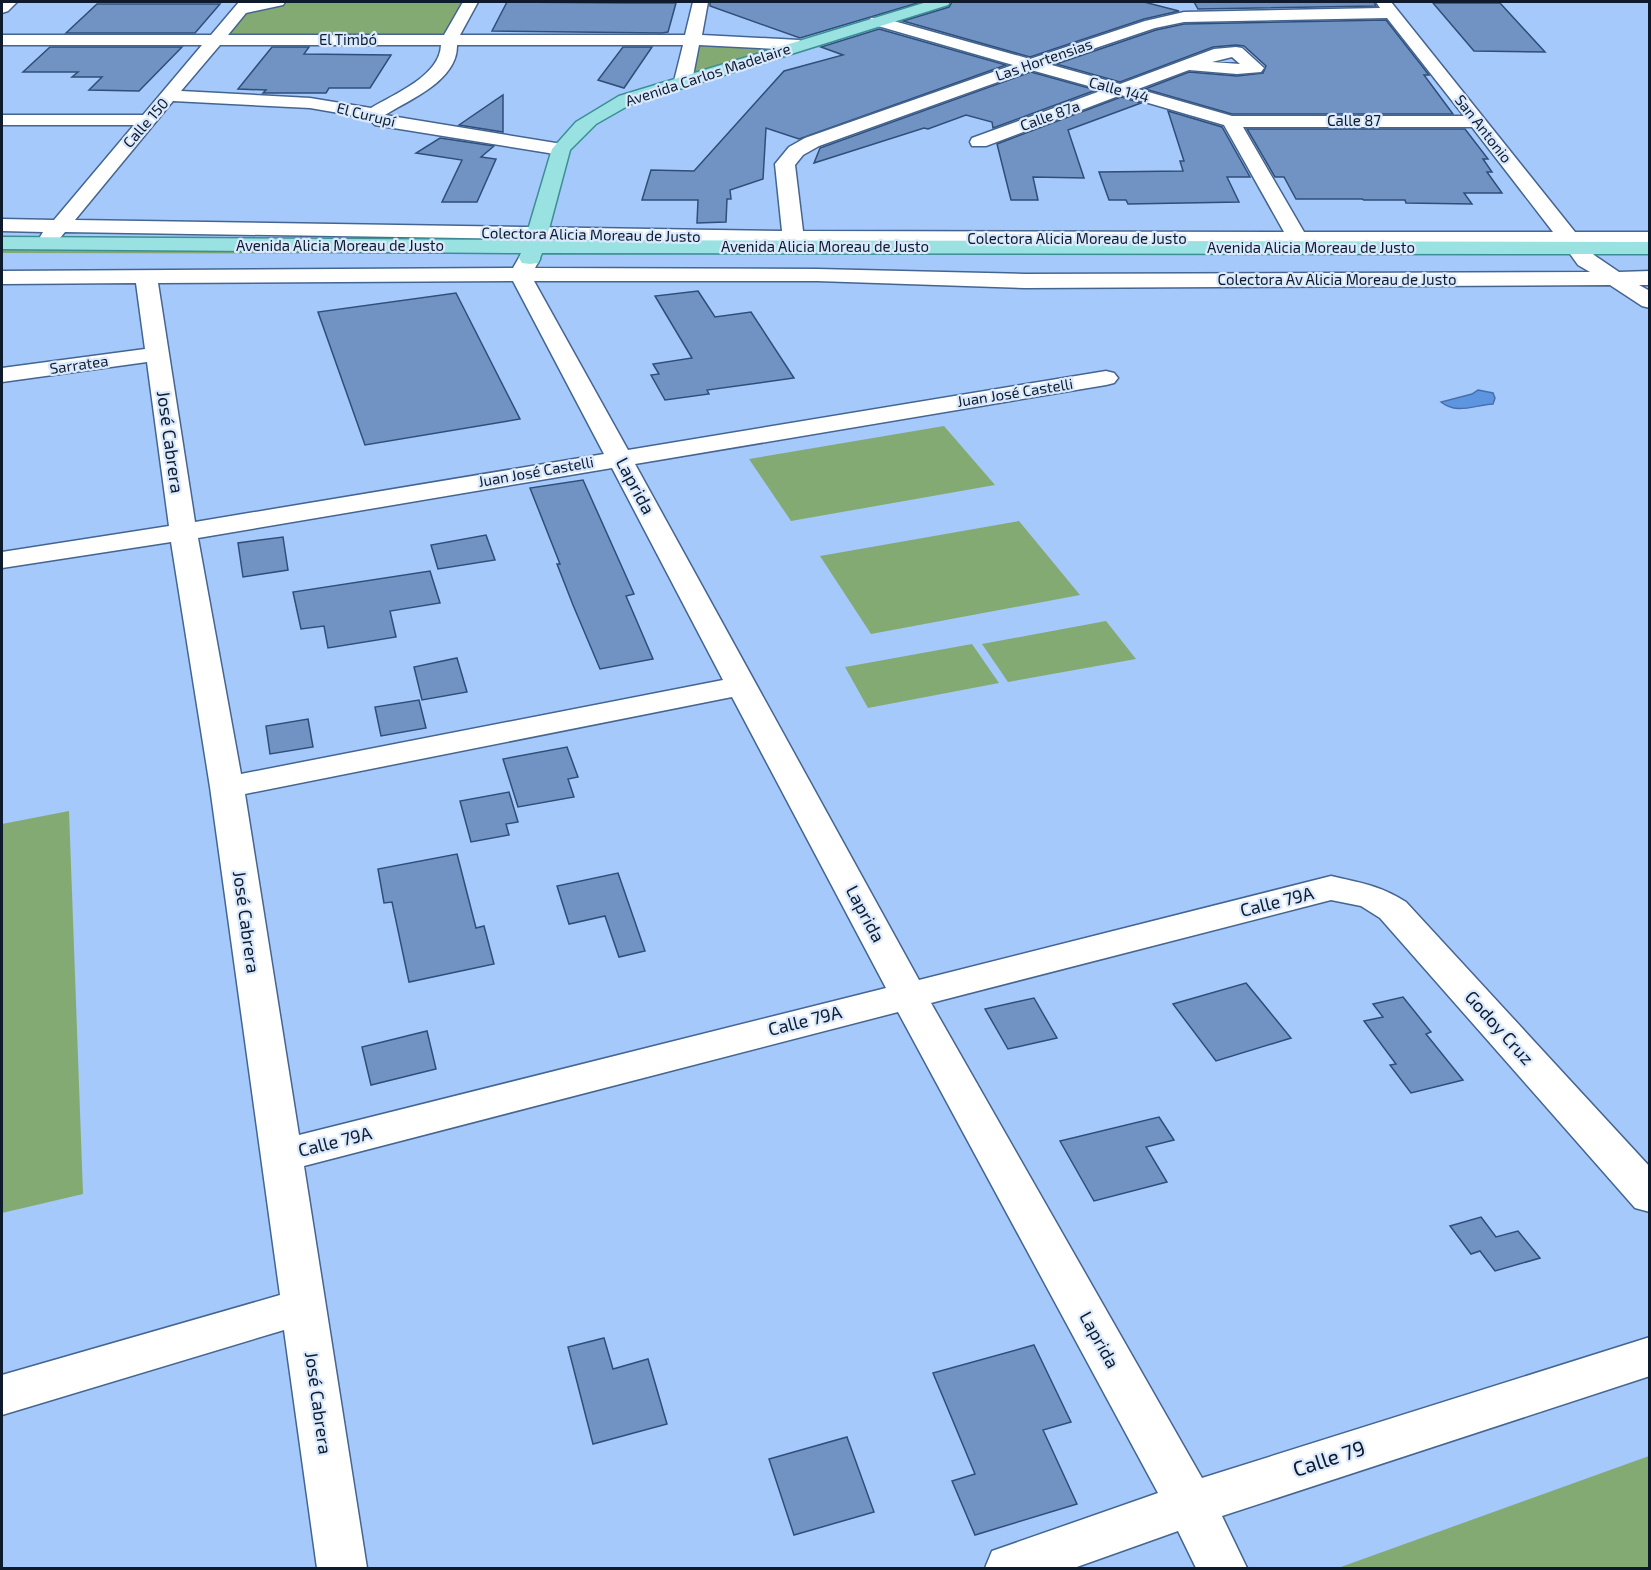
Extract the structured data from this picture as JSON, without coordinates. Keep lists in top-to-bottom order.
{
  "streets": {
    "main road": ["Avenida Carlos Madelaire", "Avenida Alicia Moreau de Justo"],
    "street": [
      "El Timbó",
      "Las Hortensias",
      "Calle 144",
      "El Curupí",
      "Calle 87a",
      "Calle 87",
      "Calle 150",
      "San Antonio",
      "Colectora Alicia Moreau de Justo",
      "Colectora Av Alicia Moreau de Justo",
      "Sarratea",
      "Juan José Castelli",
      "José Cabrera",
      "Laprida",
      "Calle 79A",
      "Godoy Cruz",
      "Calle 79"
    ]
  },
  "crossings": [
    ["El Timbó", "Calle 150"],
    ["Las Hortensias", "Calle 144"],
    ["Las Hortensias", "San Antonio"],
    ["Las Hortensias", "Colectora Alicia Moreau de Justo"],
    ["Avenida Carlos Madelaire", "Calle 144"],
    ["Avenida Carlos Madelaire", "El Curupí"],
    ["Avenida Carlos Madelaire", "Colectora Alicia Moreau de Justo"],
    ["Avenida Carlos Madelaire", "Avenida Alicia Moreau de Justo"],
    ["Avenida Carlos Madelaire", "Laprida"],
    ["Calle 144", "Calle 87a"],
    ["Calle 144", "Calle 87"],
    ["El Curupí", "Calle 150"],
    ["Calle 87", "San Antonio"],
    ["Calle 150", "Colectora Alicia Moreau de Justo"],
    ["Calle 150", "Avenida Alicia Moreau de Justo"],
    ["San Antonio", "Colectora Alicia Moreau de Justo"],
    ["San Antonio", "Avenida Alicia Moreau de Justo"],
    ["San Antonio", "Colectora Av Alicia Moreau de Justo"],
    ["Colectora Alicia Moreau de Justo", "Avenida Alicia Moreau de Justo"],
    ["Colectora Alicia Moreau de Justo", "Colectora Av Alicia Moreau de Justo"],
    ["Colectora Alicia Moreau de Justo", "José Cabrera"],
    ["Colectora Alicia Moreau de Justo", "Laprida"],
    ["Avenida Alicia Moreau de Justo", "Laprida"],
    ["Sarratea", "José Cabrera"],
    ["Juan José Castelli", "José Cabrera"],
    ["Juan José Castelli", "Laprida"],
    ["José Cabrera", "Calle 79A"],
    ["Laprida", "Calle 79A"],
    ["Laprida", "Calle 79"],
    ["Calle 79A", "Godoy Cruz"]
  ]
}
